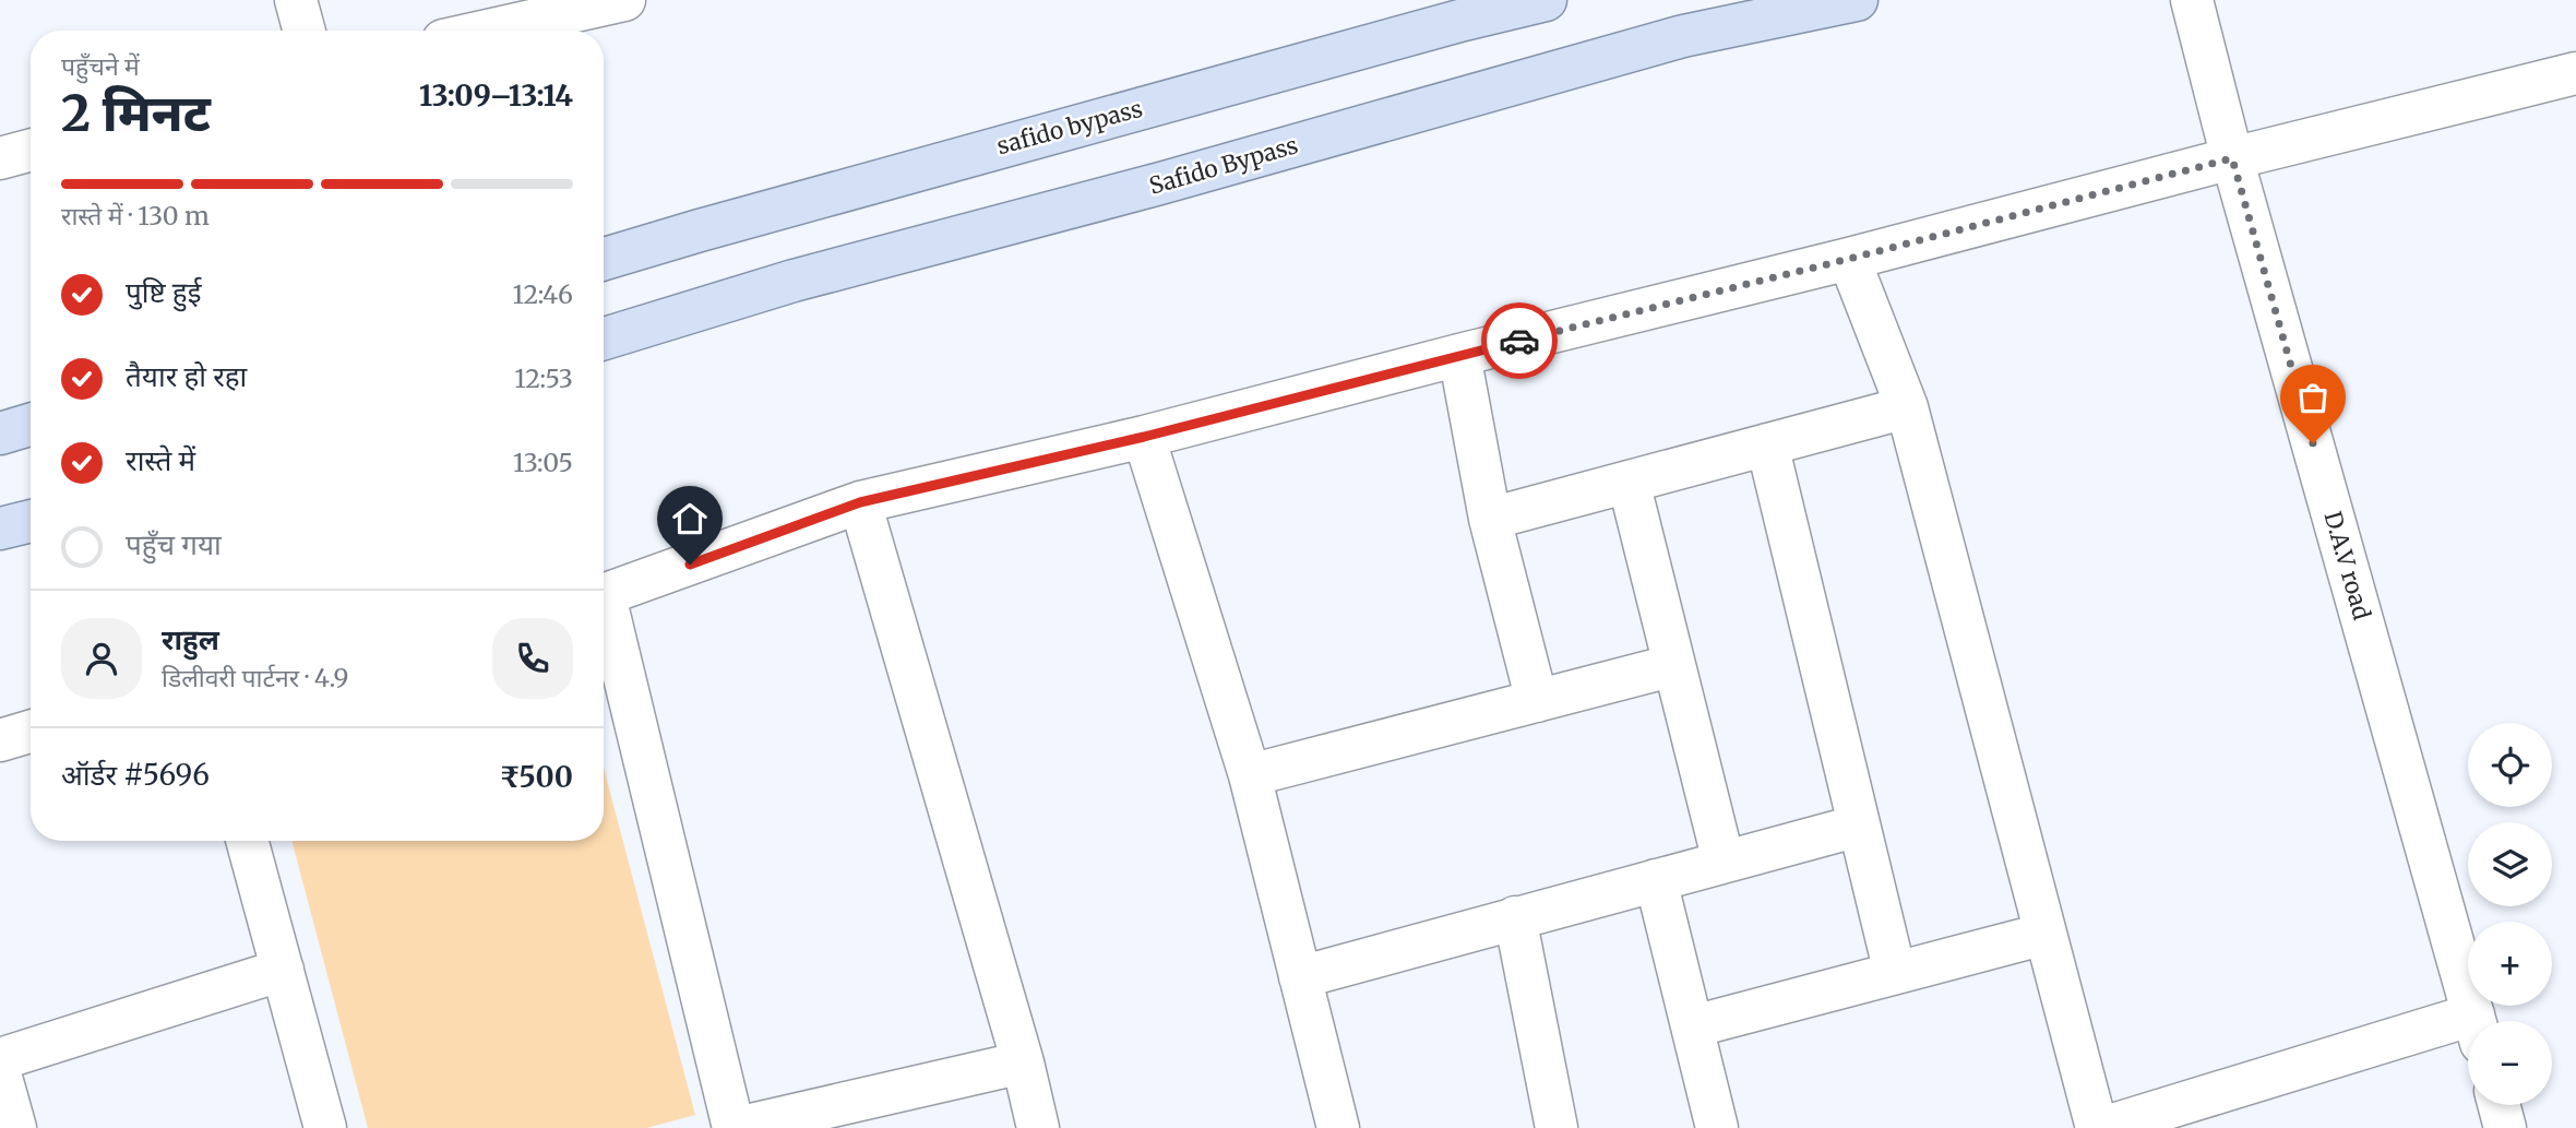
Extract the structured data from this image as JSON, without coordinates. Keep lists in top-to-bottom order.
{
  "streets": {
    "main road": ["safido bypass", "Safido Bypass"],
    "street": ["D.A.V road"]
  },
  "page": {
    "heading": ["2 मिनट", "पहुँचने में", "13:09–13:14"],
    "panel": [
      "राहुल",
      "डिलीवरी पार्टनर · 4.9",
      "ऑर्डर #5696",
      "₹500"
    ],
    "bar": "रास्ते में · 130 m",
    "list": [
      ["पुष्टि हुई", "12:46"],
      ["तैयार हो रहा", "12:53"],
      ["रास्ते में", "13:05"],
      "पहुँच गया"
    ],
    "map_buttons": ["+", "−"]
  }
}
